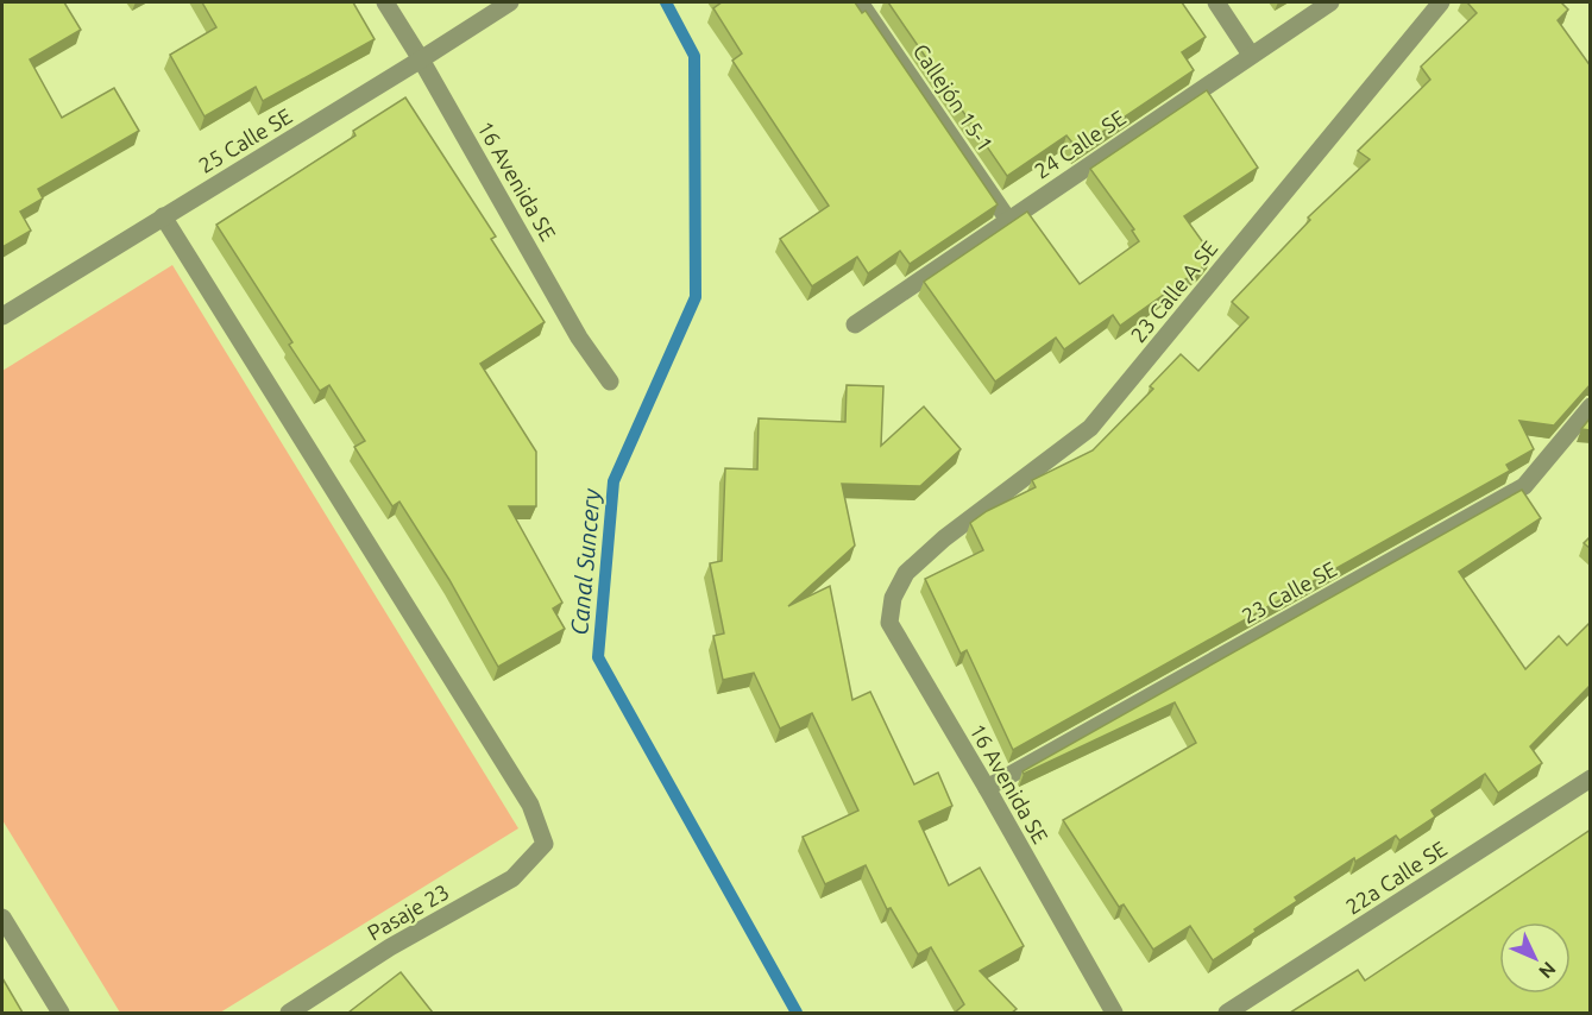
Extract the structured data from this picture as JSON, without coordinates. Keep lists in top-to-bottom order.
{
  "streets": {
    "street": [
      "Callejón 15-1",
      "25 Calle SE",
      "24 Calle SE",
      "16 Avenida SE",
      "23 Calle A SE",
      "23 Calle SE",
      "22a Calle SE",
      "Pasaje 23"
    ]
  },
  "crossings": [
    ["Callejón 15-1", "24 Calle SE"],
    ["25 Calle SE", "16 Avenida SE"],
    ["25 Calle SE", "Pasaje 23"],
    ["16 Avenida SE", "23 Calle A SE"],
    ["16 Avenida SE", "23 Calle SE"]
  ],
  "water": ["Canal Suncery"],
  "north": "bottom right"
}
